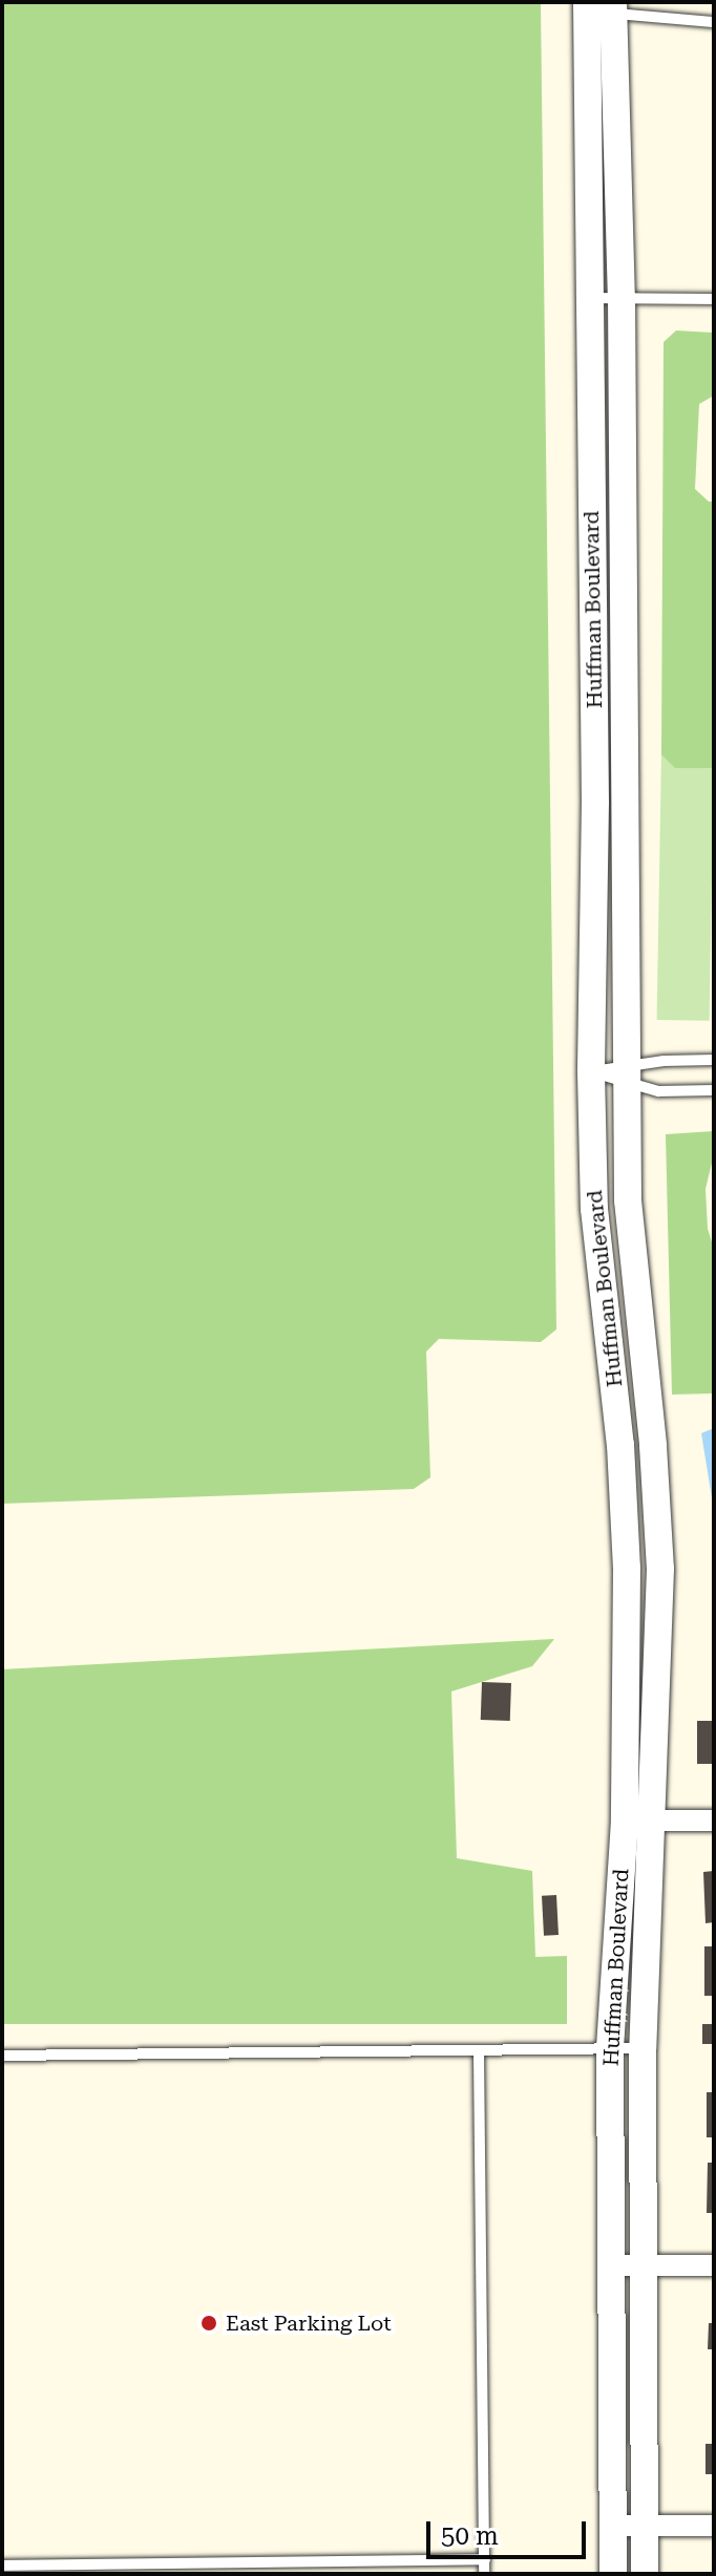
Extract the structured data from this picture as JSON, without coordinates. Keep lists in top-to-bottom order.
{
  "streets": {
    "street": ["Huffman Boulevard"]
  },
  "places": ["East Parking Lot"],
  "scale_bar": "50 m"
}
